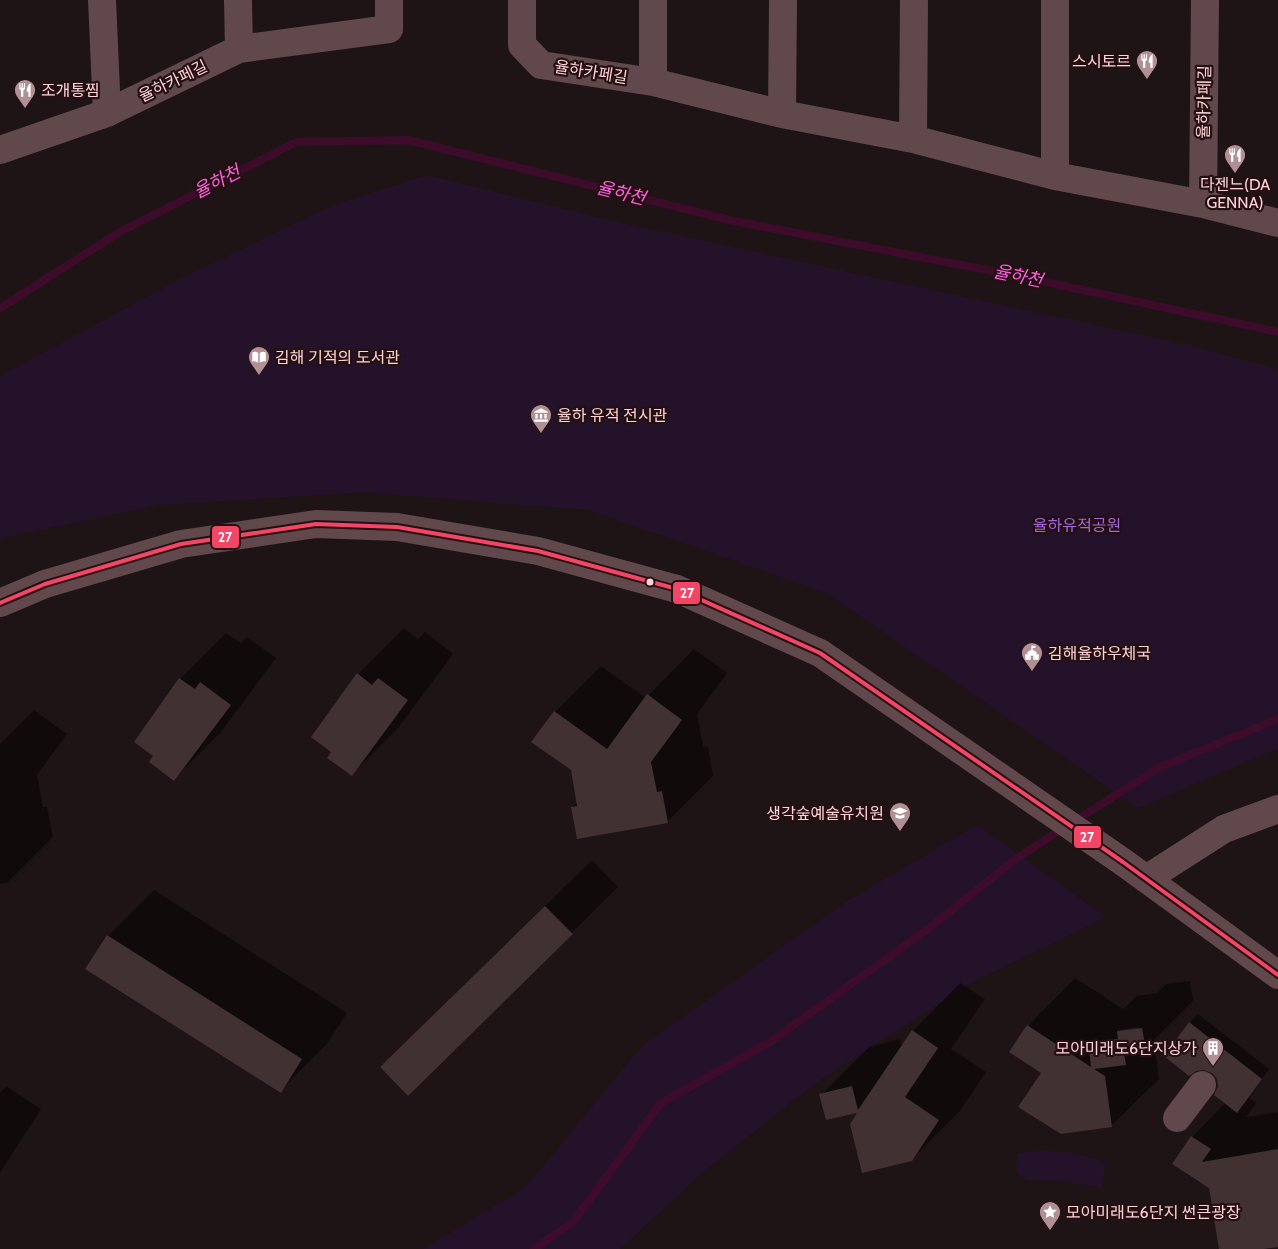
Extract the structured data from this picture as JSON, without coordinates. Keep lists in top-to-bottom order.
{
  "streets": {
    "street": ["율하카페길"]
  },
  "water": ["율하천"],
  "parks": ["율하유적공원"],
  "places": {
    "restaurant": ["스시토르", "조개통찜", "다젠느(DA GENNA)"],
    "library": ["김해 기적의 도서관"],
    "museum": ["율하 유적 전시관"],
    "public building": ["김해율하우체국"],
    "school or university": ["생각숲예술유치원"],
    "building": ["모아미래도6단지상가"],
    "place": ["모아미래도6단지 썬큰광장"]
  },
  "lines": ["transit line 27"]
}
